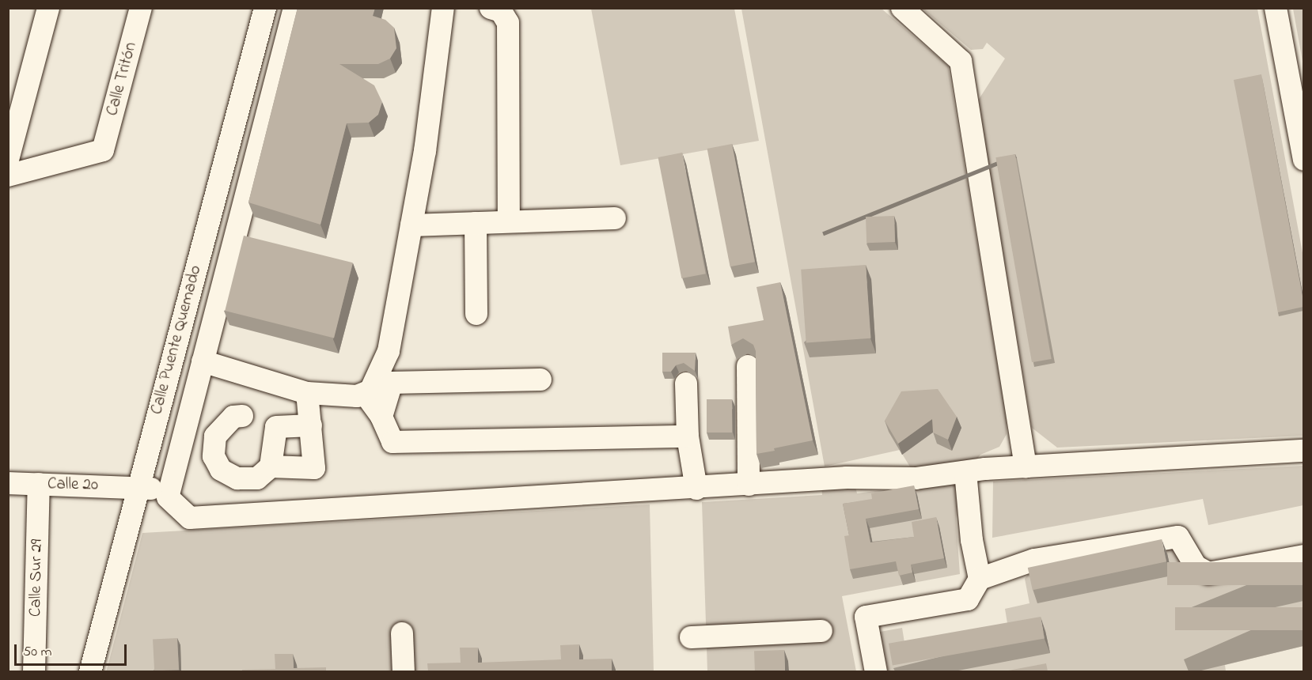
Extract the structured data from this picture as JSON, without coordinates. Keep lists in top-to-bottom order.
{
  "streets": {
    "street": [
      "Calle Tritón",
      "Calle Puente Quemado",
      "Calle 20",
      "Calle Sur 29"
    ]
  },
  "crossings": [
    ["Calle Puente Quemado", "Calle 20"],
    ["Calle 20", "Calle Sur 29"]
  ],
  "scale_bar": "50 m"
}
